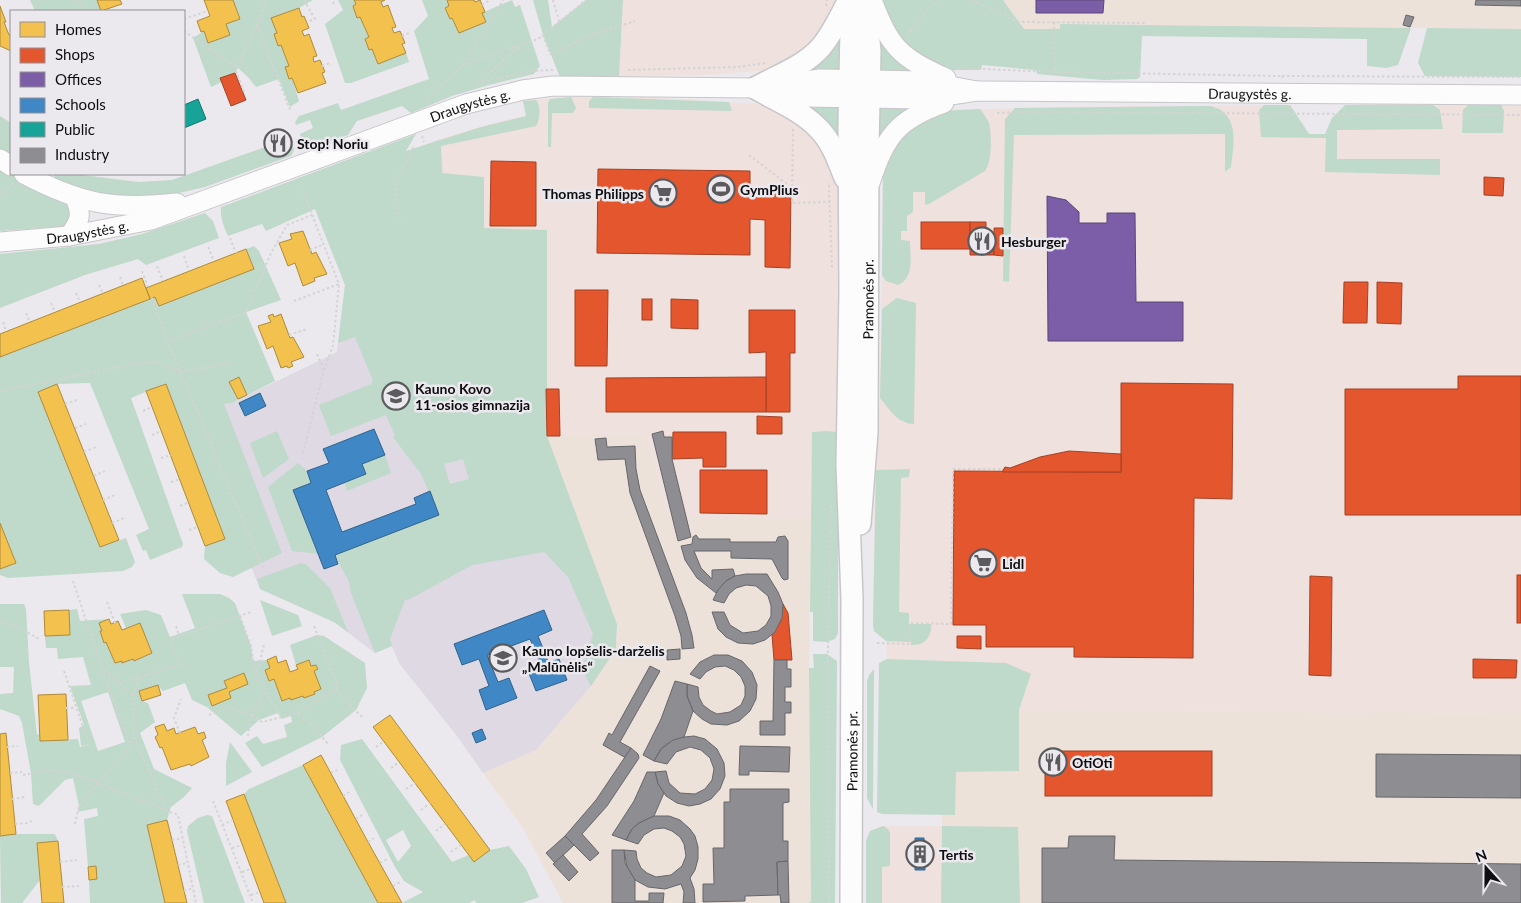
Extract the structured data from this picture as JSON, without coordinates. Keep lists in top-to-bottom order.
{
  "streets": {
    "main road": ["Draugystės g.", "Pramonės pr."]
  },
  "crossings": [
    ["Draugystės g.", "Pramonės pr."]
  ],
  "places": {
    "restaurant": ["Stop! Noriu", "Hesburger", "OtiOti"],
    "sports": ["GymPlius"],
    "supermarket": ["Thomas Philipps", "Lidl"],
    "school or university": ["Kauno Kovo 11-osios gimnazija", "Kauno lopšelis-darželis „Malūnėlis“"],
    "building": ["Tertis"]
  },
  "legend": [
    "Homes",
    "Shops",
    "Offices",
    "Schools",
    "Public",
    "Industry"
  ],
  "north": "top"
}
